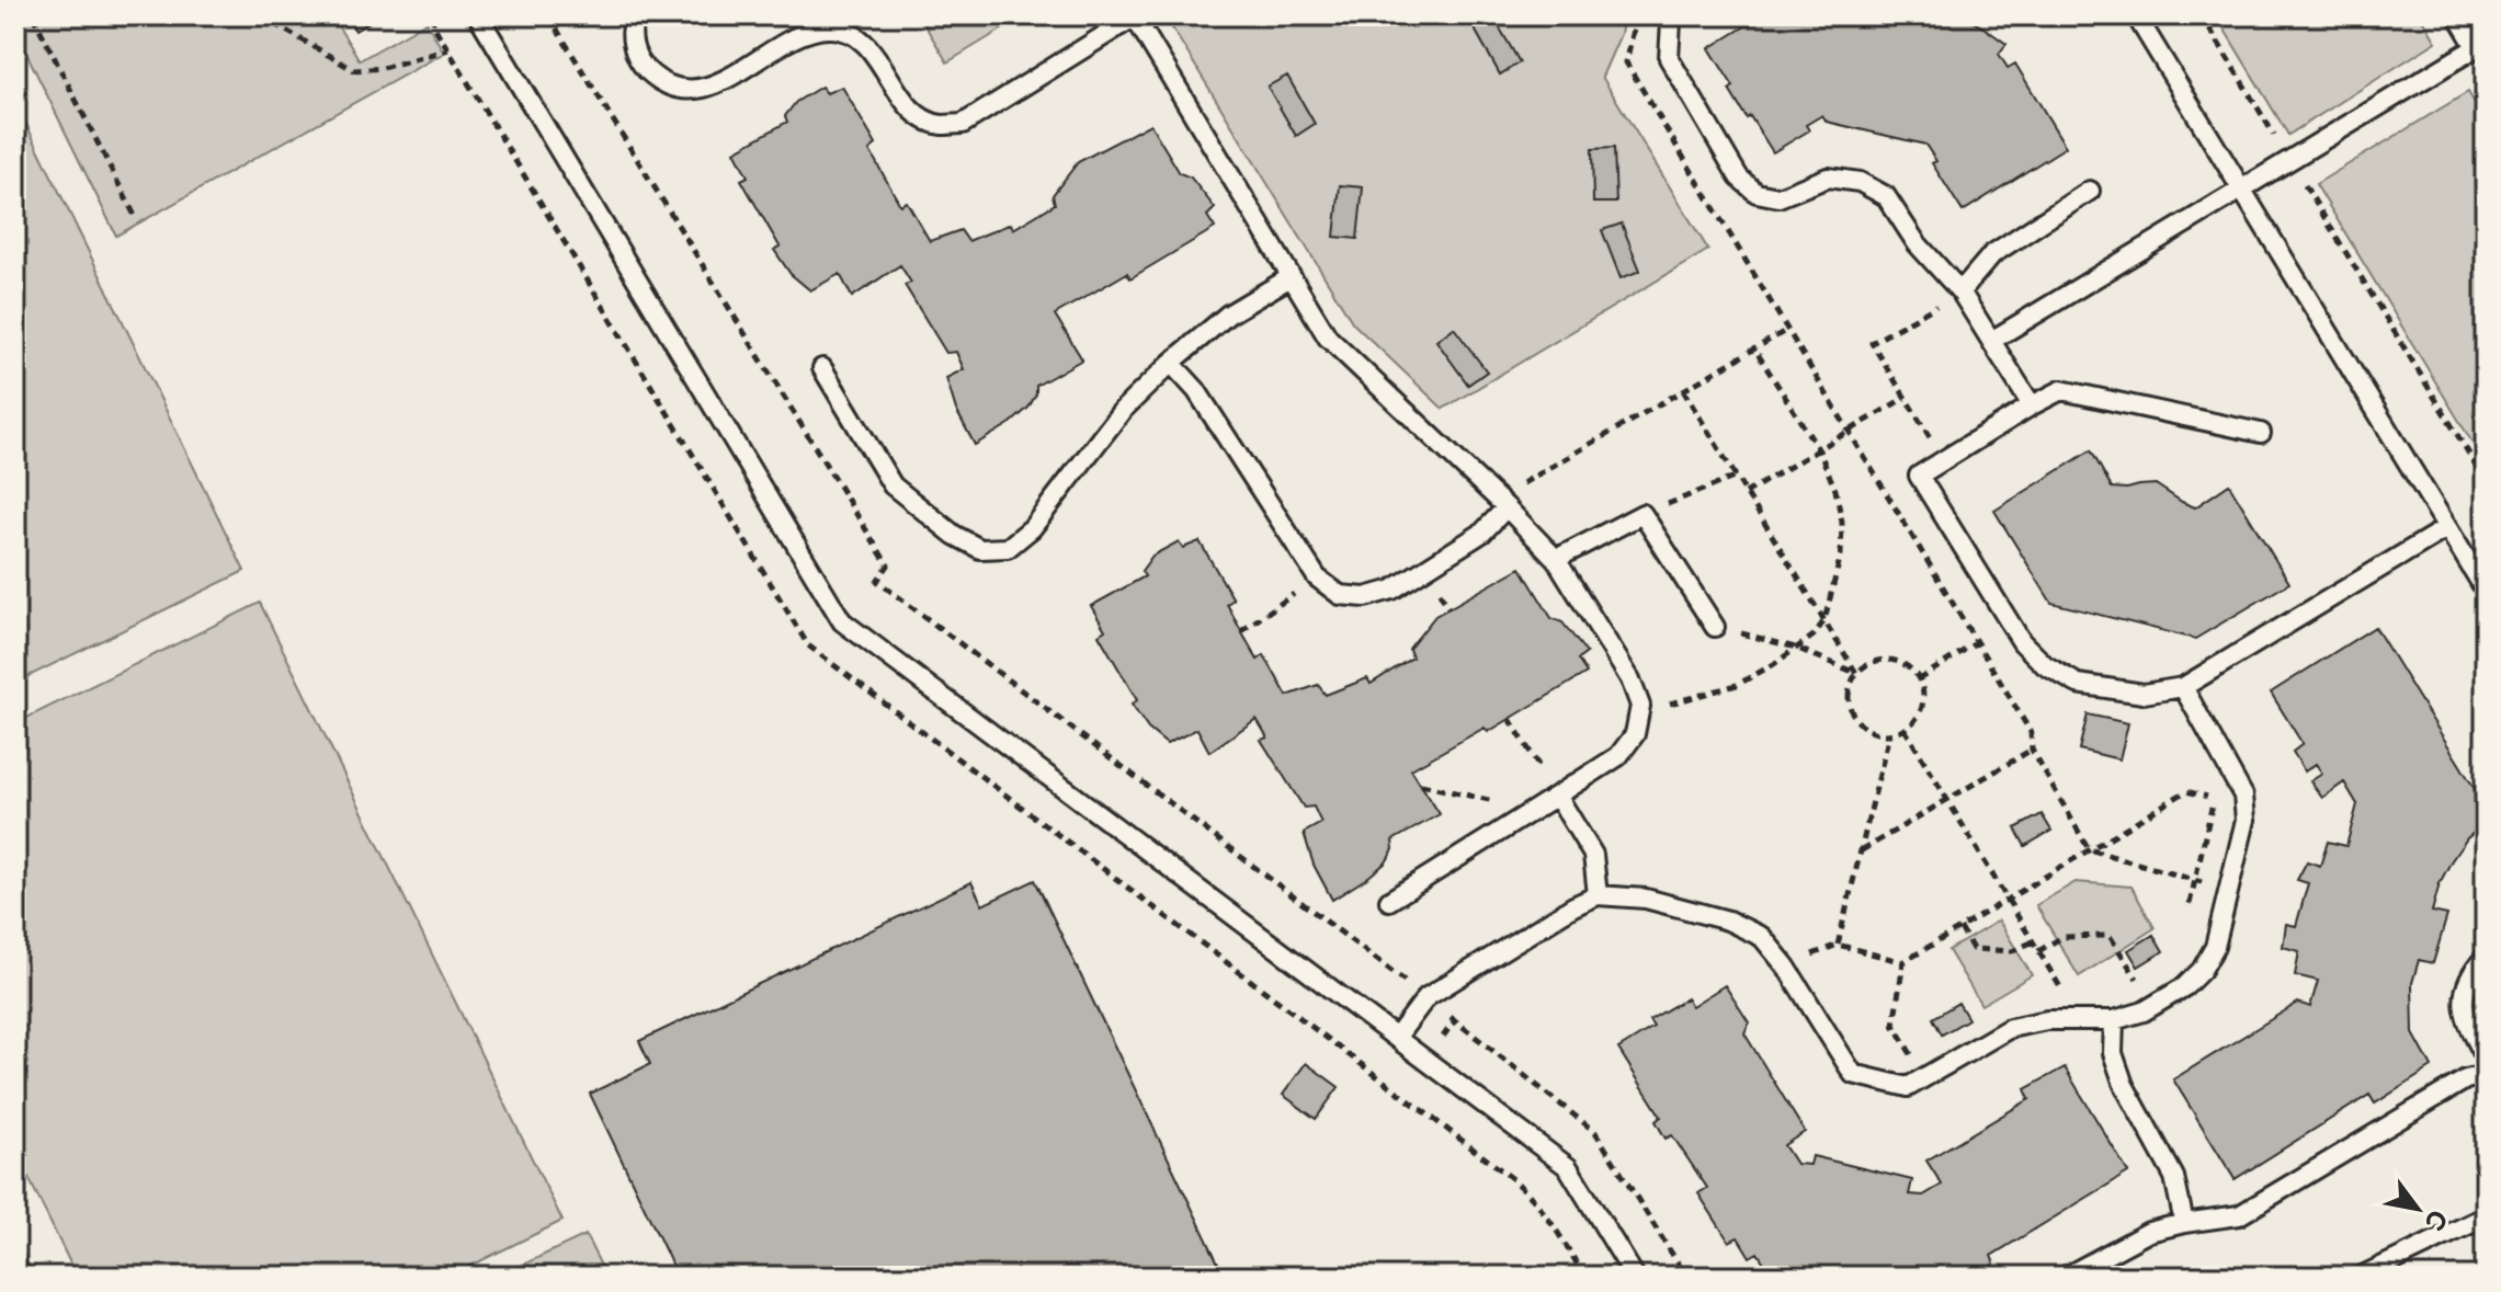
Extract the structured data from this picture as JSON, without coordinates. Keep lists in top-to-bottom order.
{
  "north": "bottom right"
}
